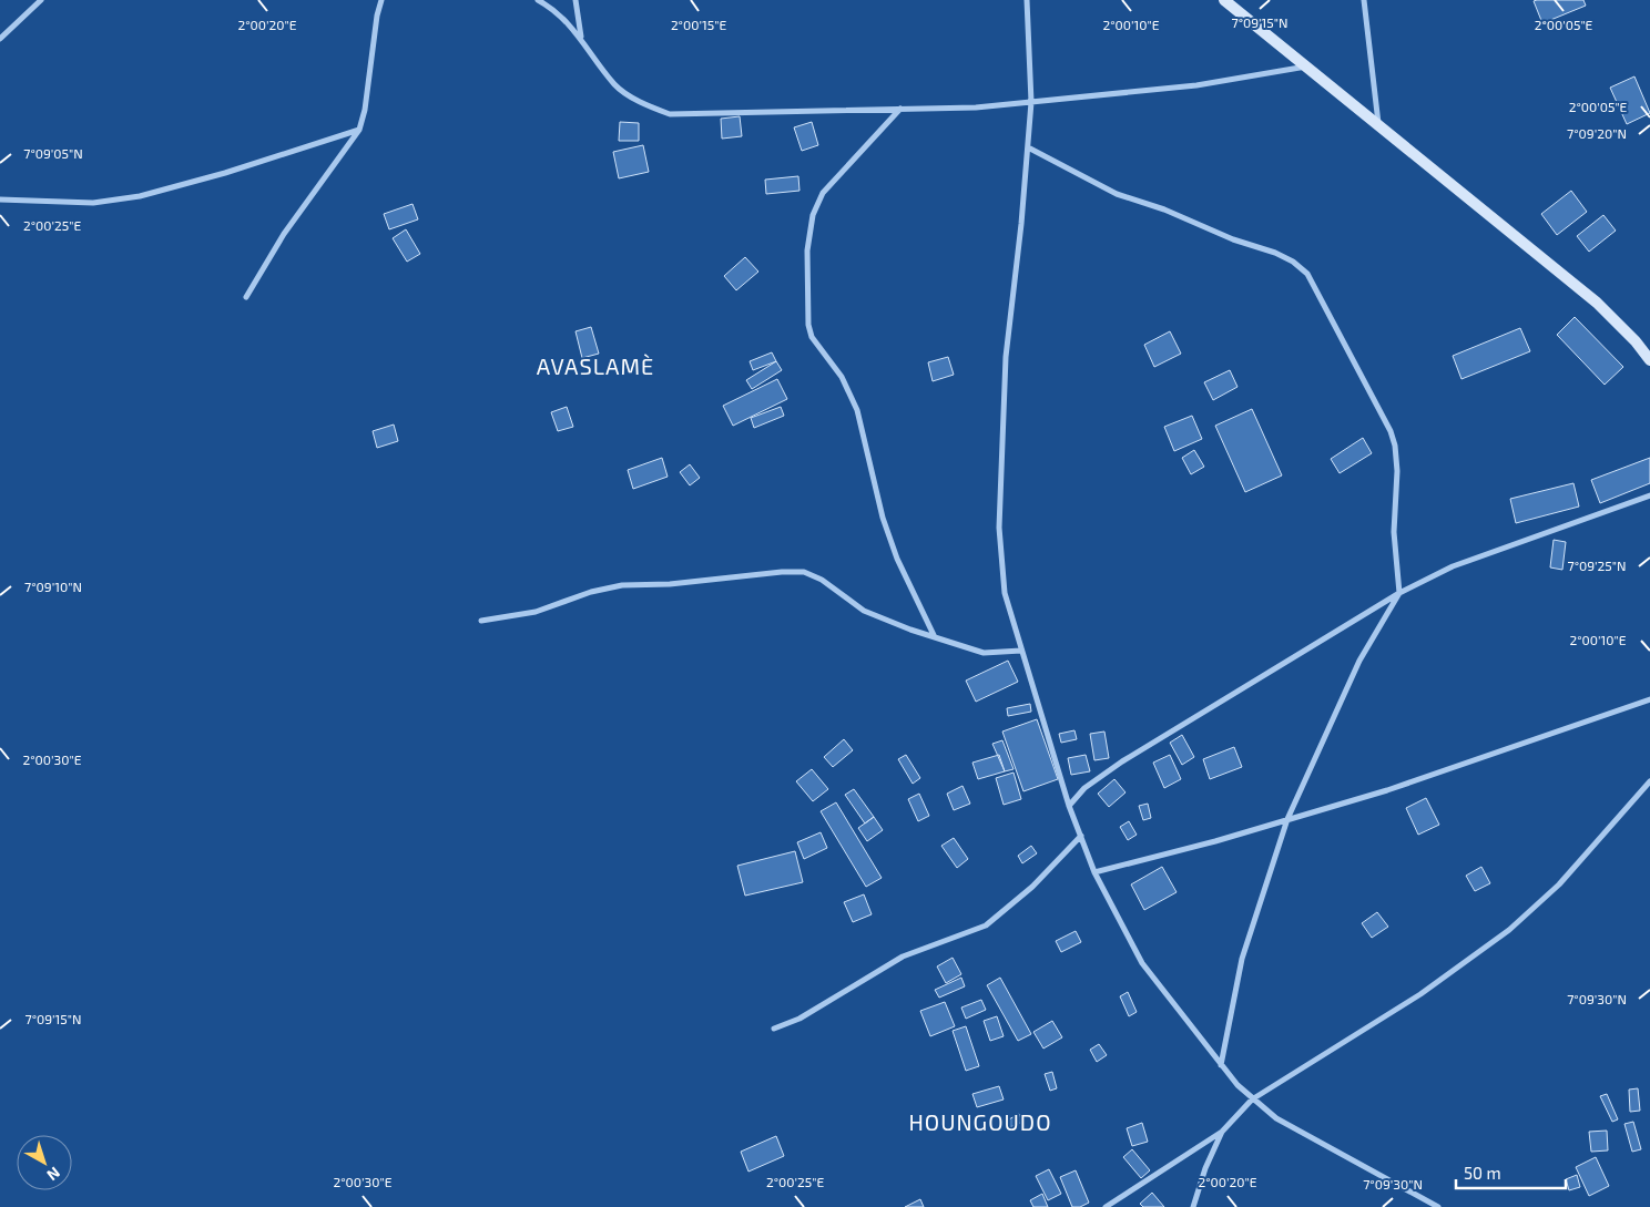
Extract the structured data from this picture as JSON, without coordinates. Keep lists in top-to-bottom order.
{
  "districts": ["AVASLAMÈ", "HOUNGOUDO"],
  "scale_bar": "50 m",
  "north": "bottom right",
  "coordinates": [
    "7°09'15\"N",
    "2°00'20\"E",
    "2°00'15\"E",
    "2°00'10\"E",
    "2°00'05\"E",
    "7°09'20\"N",
    "7°09'05\"N",
    "2°00'25\"E",
    "7°09'25\"N",
    "7°09'10\"N",
    "2°00'30\"E",
    "7°09'30\"N"
  ]
}
